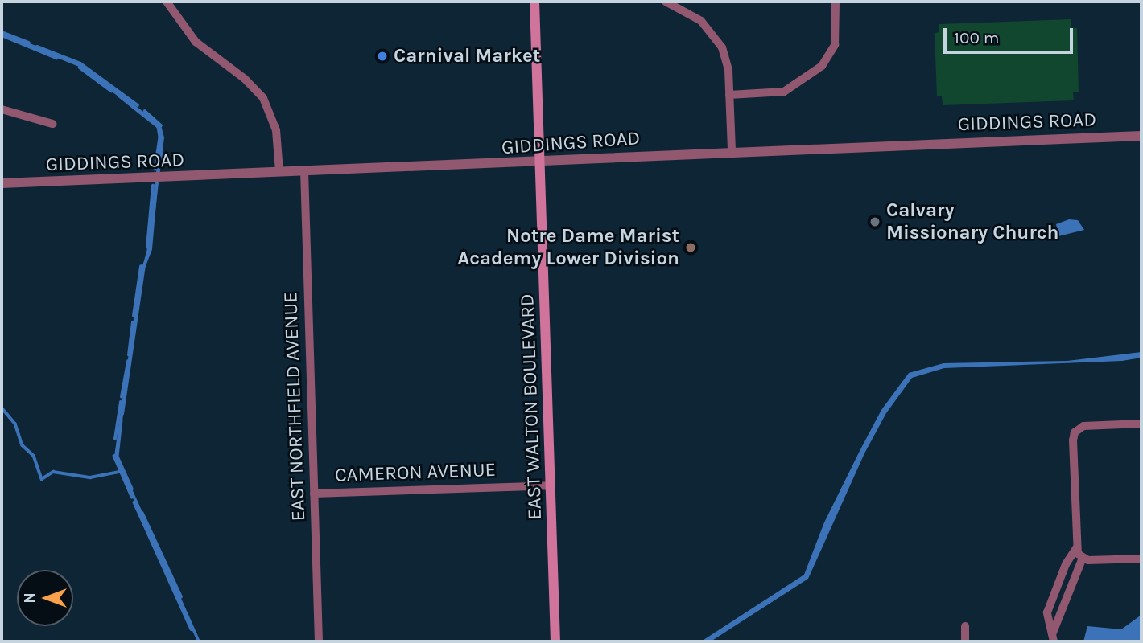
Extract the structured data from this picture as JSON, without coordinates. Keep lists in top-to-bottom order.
{
  "streets": {
    "main road": ["EAST WALTON BOULEVARD"],
    "street": ["GIDDINGS ROAD", "EAST NORTHFIELD AVENUE", "CAMERON AVENUE"]
  },
  "crossings": [
    ["GIDDINGS ROAD", "EAST NORTHFIELD AVENUE"],
    ["GIDDINGS ROAD", "EAST WALTON BOULEVARD"],
    ["EAST NORTHFIELD AVENUE", "CAMERON AVENUE"],
    ["EAST WALTON BOULEVARD", "CAMERON AVENUE"]
  ],
  "places": ["Carnival Market", "Calvary Missionary Church", "Notre Dame Marist Academy Lower Division"],
  "scale_bar": "100 m",
  "north": "left"
}
